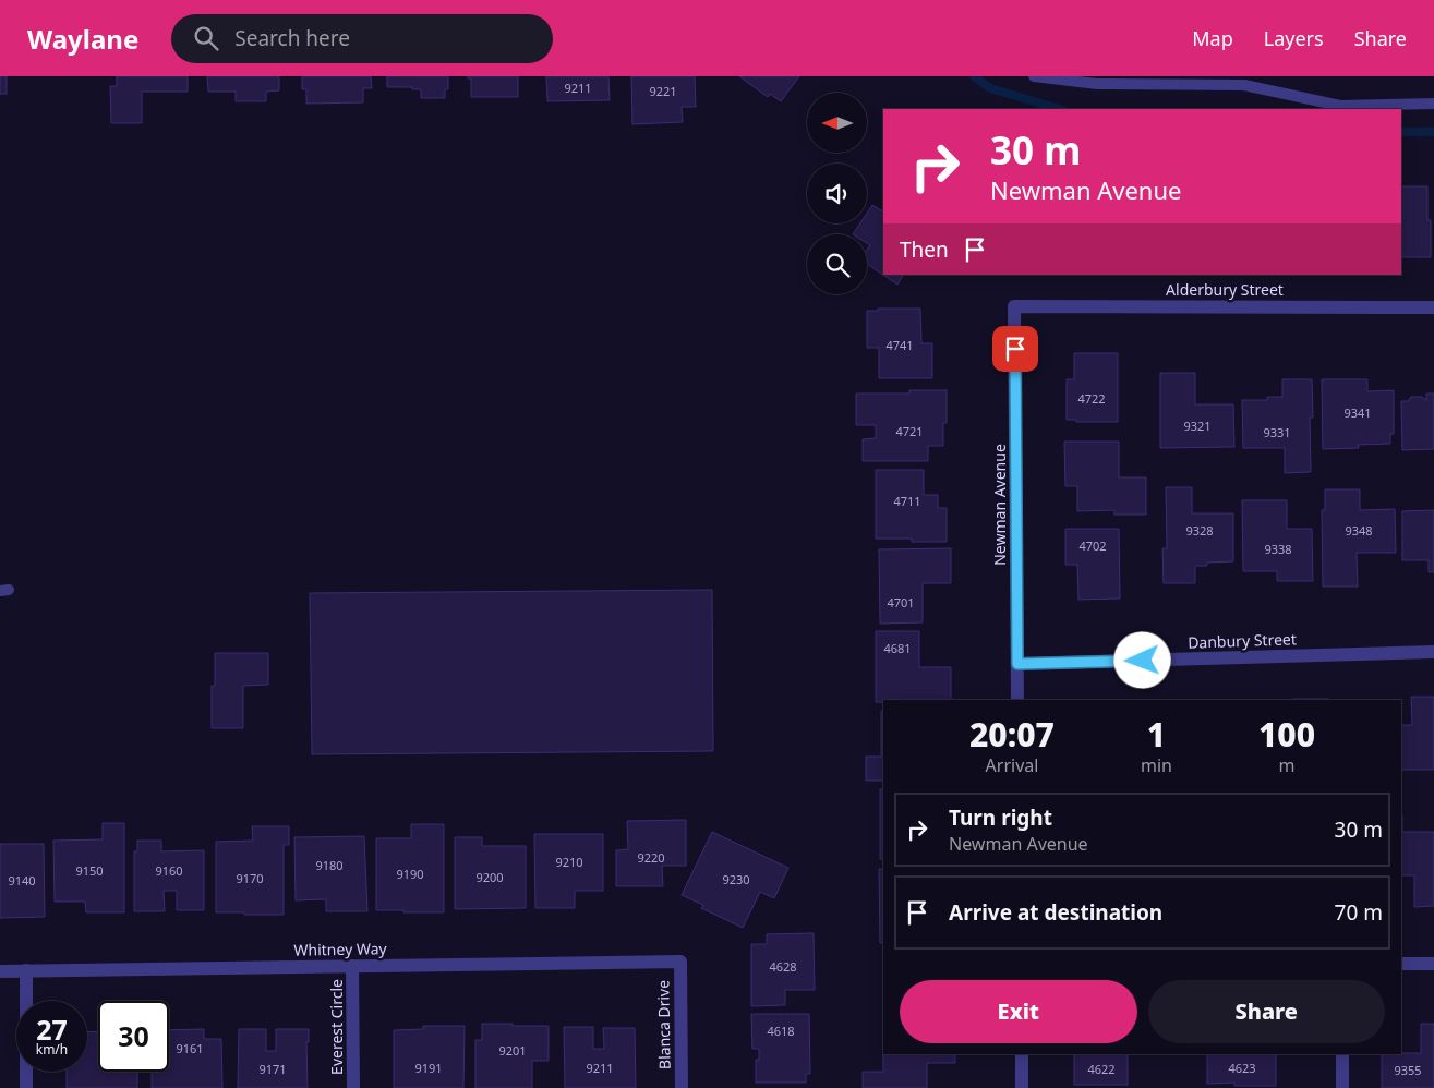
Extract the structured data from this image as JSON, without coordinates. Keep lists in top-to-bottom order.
{
  "streets": {
    "street": [
      "Alderbury Street",
      "Newman Avenue",
      "Danbury Street",
      "Whitney Way",
      "Blanca Drive",
      "Everest Circle"
    ]
  },
  "crossings": [
    ["Alderbury Street", "Newman Avenue"],
    ["Newman Avenue", "Danbury Street"],
    ["Whitney Way", "Blanca Drive"],
    ["Whitney Way", "Everest Circle"]
  ],
  "house_numbers": [
    "9211",
    "9221",
    "4741",
    "4722",
    "9341",
    "9321",
    "4721",
    "9331",
    "4711",
    "9328",
    "9348",
    "4702",
    "9338",
    "4701",
    "4681",
    "9220",
    "9210",
    "9180",
    "9150",
    "9160",
    "9190",
    "9200",
    "9170",
    "9230",
    "9140",
    "4628",
    "4618",
    "9161",
    "9201",
    "9191",
    "9211",
    "4623",
    "9171",
    "4622",
    "9355"
  ],
  "north": "left",
  "page": {
    "header": "Waylane",
    "search": "Search here",
    "nav": ["Map", "Layers", "Share"],
    "turn": ["30 m", "Newman Avenue"],
    "then": "Then",
    "eta": [
      "20:07",
      "Arrival",
      "1",
      "min",
      "100",
      "m"
    ],
    "list": [
      {
        "name": "Turn right",
        "note": "Newman Avenue",
        "value": "30 m"
      },
      {
        "name": "Arrive at destination",
        "value": "70 m"
      }
    ],
    "buttons": ["Exit", "Share"],
    "speed": "27 km/h",
    "limit": "30"
  }
}
